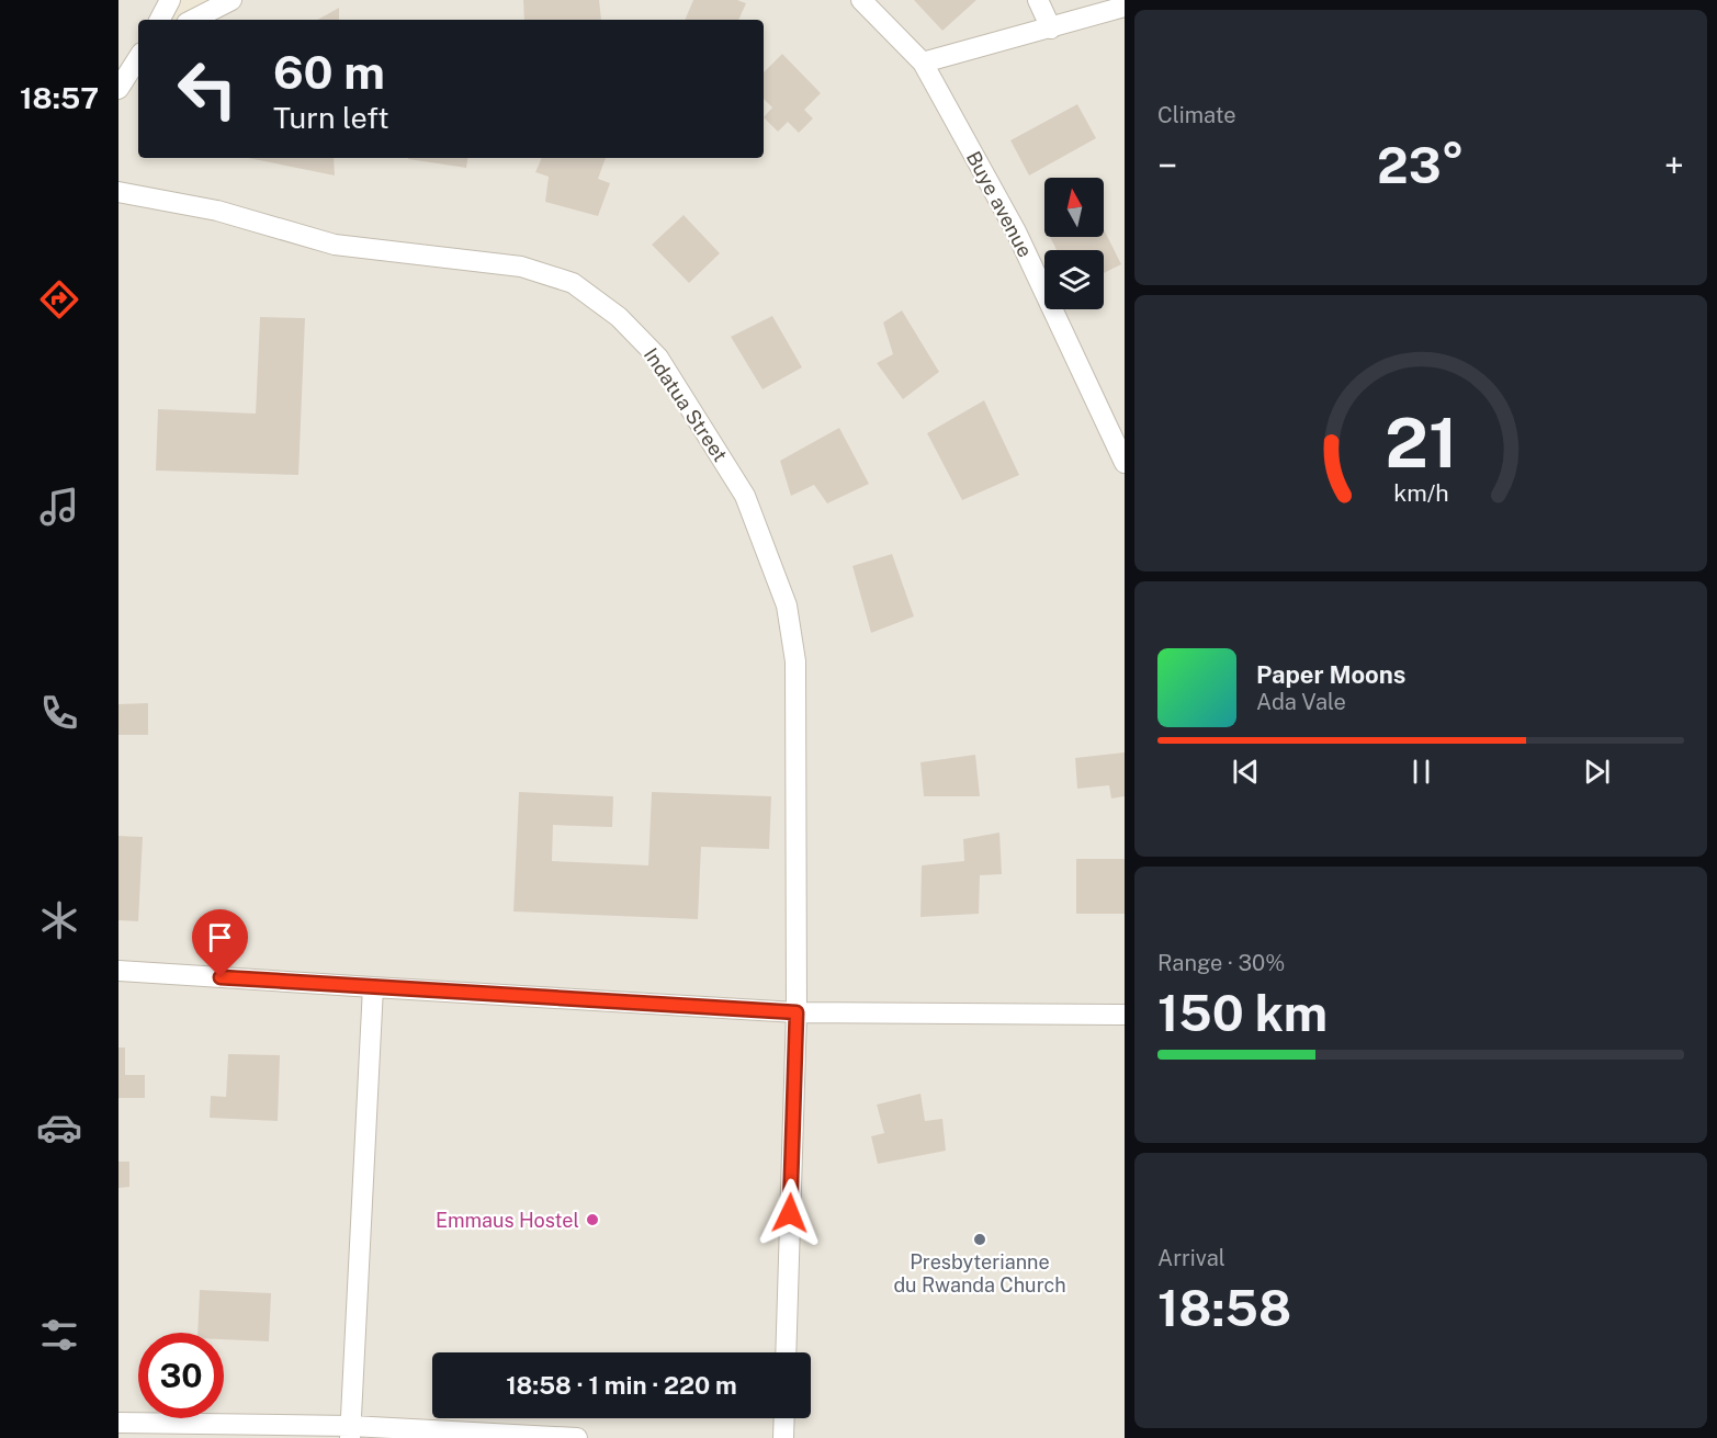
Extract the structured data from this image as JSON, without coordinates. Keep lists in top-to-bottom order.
{
  "streets": {
    "street": ["Buye avenue", "Indatua Street"]
  },
  "places": ["Emmaus Hostel", "Presbyterianne du Rwanda Church"],
  "north": "top",
  "page": {
    "tabs": "18:57",
    "tile": [
      "Climate",
      ["Range · 30%", "150 km"],
      ["Arrival", "18:58"]
    ],
    "turn": ["60 m", "Turn left"],
    "heat": ["−", "23°", "+"],
    "song": ["Paper Moons", "Ada Vale"],
    "limit": "30",
    "trip": "18:58 · 1 min · 220 m",
    "gauge": ["21", "km/h"]
  }
}
